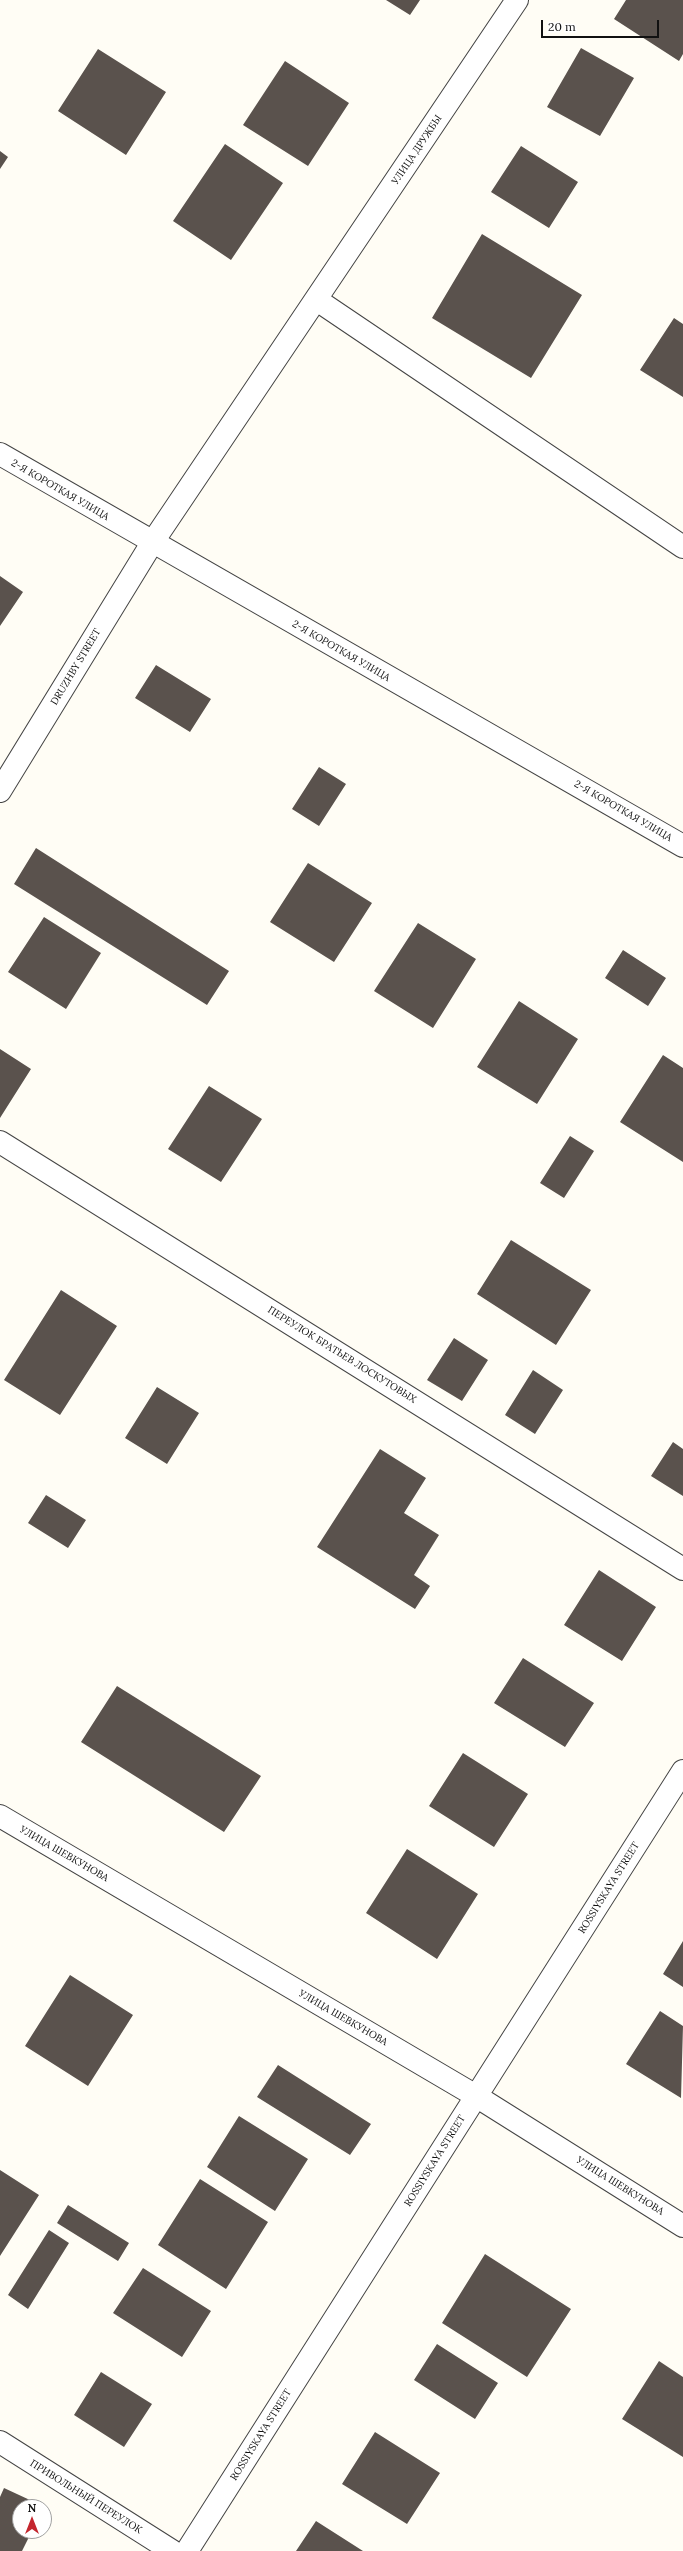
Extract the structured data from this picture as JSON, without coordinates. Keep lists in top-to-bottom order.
{
  "streets": {
    "street": [
      "УЛИЦА ДРУЖБЫ",
      "2-Я КОРОТКАЯ УЛИЦА",
      "DRUZHBY STREET",
      "ПЕРЕУЛОК БРАТЬЕВ ЛОСКУТОВЫХ",
      "УЛИЦА ШЕВКУНОВА",
      "ROSSIYSKAYA STREET",
      "ПРИВОЛЬНЫЙ ПЕРЕУЛОК"
    ]
  },
  "crossings": [
    ["УЛИЦА ДРУЖБЫ", "2-Я КОРОТКАЯ УЛИЦА"],
    ["УЛИЦА ДРУЖБЫ", "DRUZHBY STREET"],
    ["2-Я КОРОТКАЯ УЛИЦА", "DRUZHBY STREET"],
    ["УЛИЦА ШЕВКУНОВА", "ROSSIYSKAYA STREET"]
  ],
  "scale_bar": "20 m",
  "north": "top"
}
